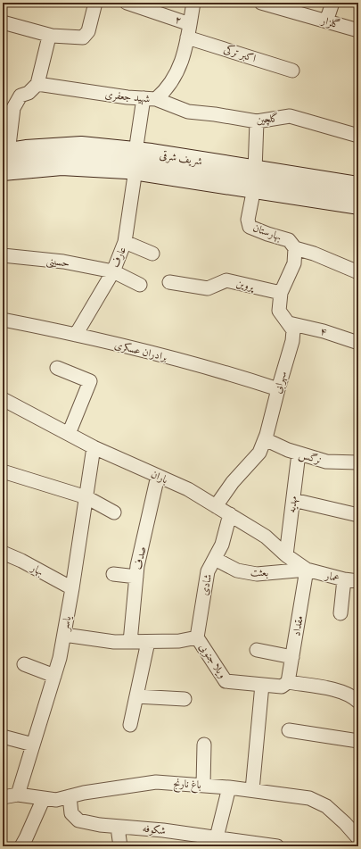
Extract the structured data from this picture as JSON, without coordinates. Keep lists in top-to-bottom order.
{
  "streets": {
    "main road": ["شریف شرقی"],
    "street": [
      "۲",
      "گلزار",
      "اکبر ترکی",
      "شهید جعفری",
      "گلچین",
      "بهارستان",
      "عارف",
      "حسینی",
      "پروین",
      "۴",
      "برادران عسکری",
      "سهرابی",
      "نرگس",
      "باران",
      "مهدیه",
      "صدف",
      "بهار",
      "بعثت",
      "عمار",
      "شادی",
      "یاسر",
      "مقداد",
      "ویلا جنوبی",
      "باغ نارنج",
      "شکوفه"
    ]
  },
  "crossings": [
    ["۲", "شهید جعفری"],
    ["اکبر ترکی", "شهید جعفری"],
    ["شهید جعفری", "گلچین"],
    ["شهید جعفری", "عارف"],
    ["گلچین", "عارف"],
    ["شریف شرقی", "بهارستان"],
    ["شریف شرقی", "عارف"],
    ["بهارستان", "سهرابی"],
    ["عارف", "حسینی"],
    ["عارف", "برادران عسکری"],
    ["پروین", "سهرابی"],
    ["۴", "سهرابی"],
    ["برادران عسکری", "سهرابی"],
    ["سهرابی", "نرگس"],
    ["سهرابی", "باران"],
    ["نرگس", "مهدیه"],
    ["باران", "مهدیه"],
    ["باران", "صدف"],
    ["باران", "بعثت"],
    ["باران", "عمار"],
    ["باران", "شادی"],
    ["باران", "یاسر"],
    ["باران", "مقداد"],
    ["صدف", "ویلا جنوبی"],
    ["بهار", "یاسر"],
    ["بعثت", "عمار"],
    ["بعثت", "شادی"],
    ["بعثت", "مقداد"],
    ["عمار", "مقداد"],
    ["شادی", "ویلا جنوبی"],
    ["یاسر", "ویلا جنوبی"],
    ["یاسر", "باغ نارنج"],
    ["مقداد", "ویلا جنوبی"],
    ["باغ نارنج", "شکوفه"]
  ]
}
